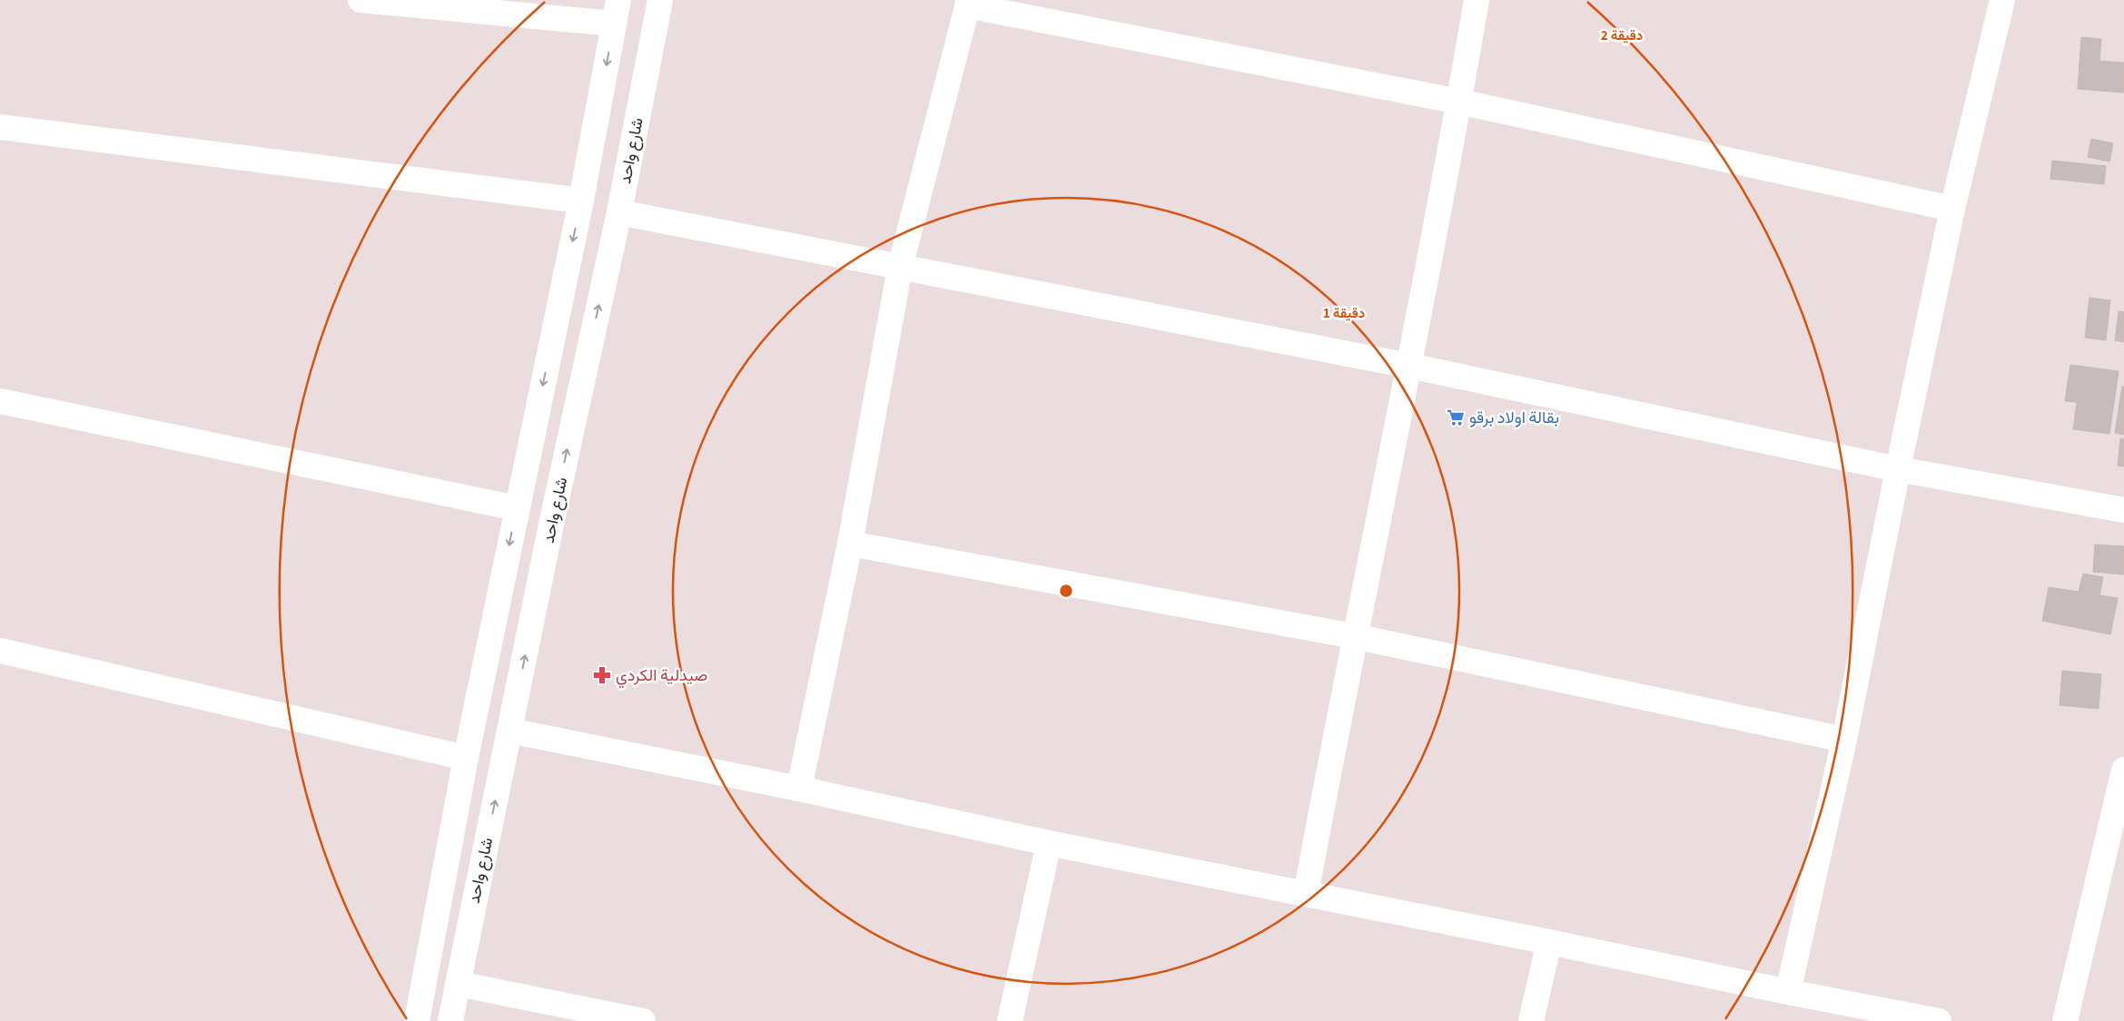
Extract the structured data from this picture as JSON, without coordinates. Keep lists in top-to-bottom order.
{
  "streets": {
    "street": ["شارع واحد"]
  },
  "places": {
    "supermarket": ["بقالة اولاد برقو"],
    "pharmacy": ["صيدلية الكردي"]
  },
  "rings": ["2 دقيقة", "1 دقيقة"]
}
